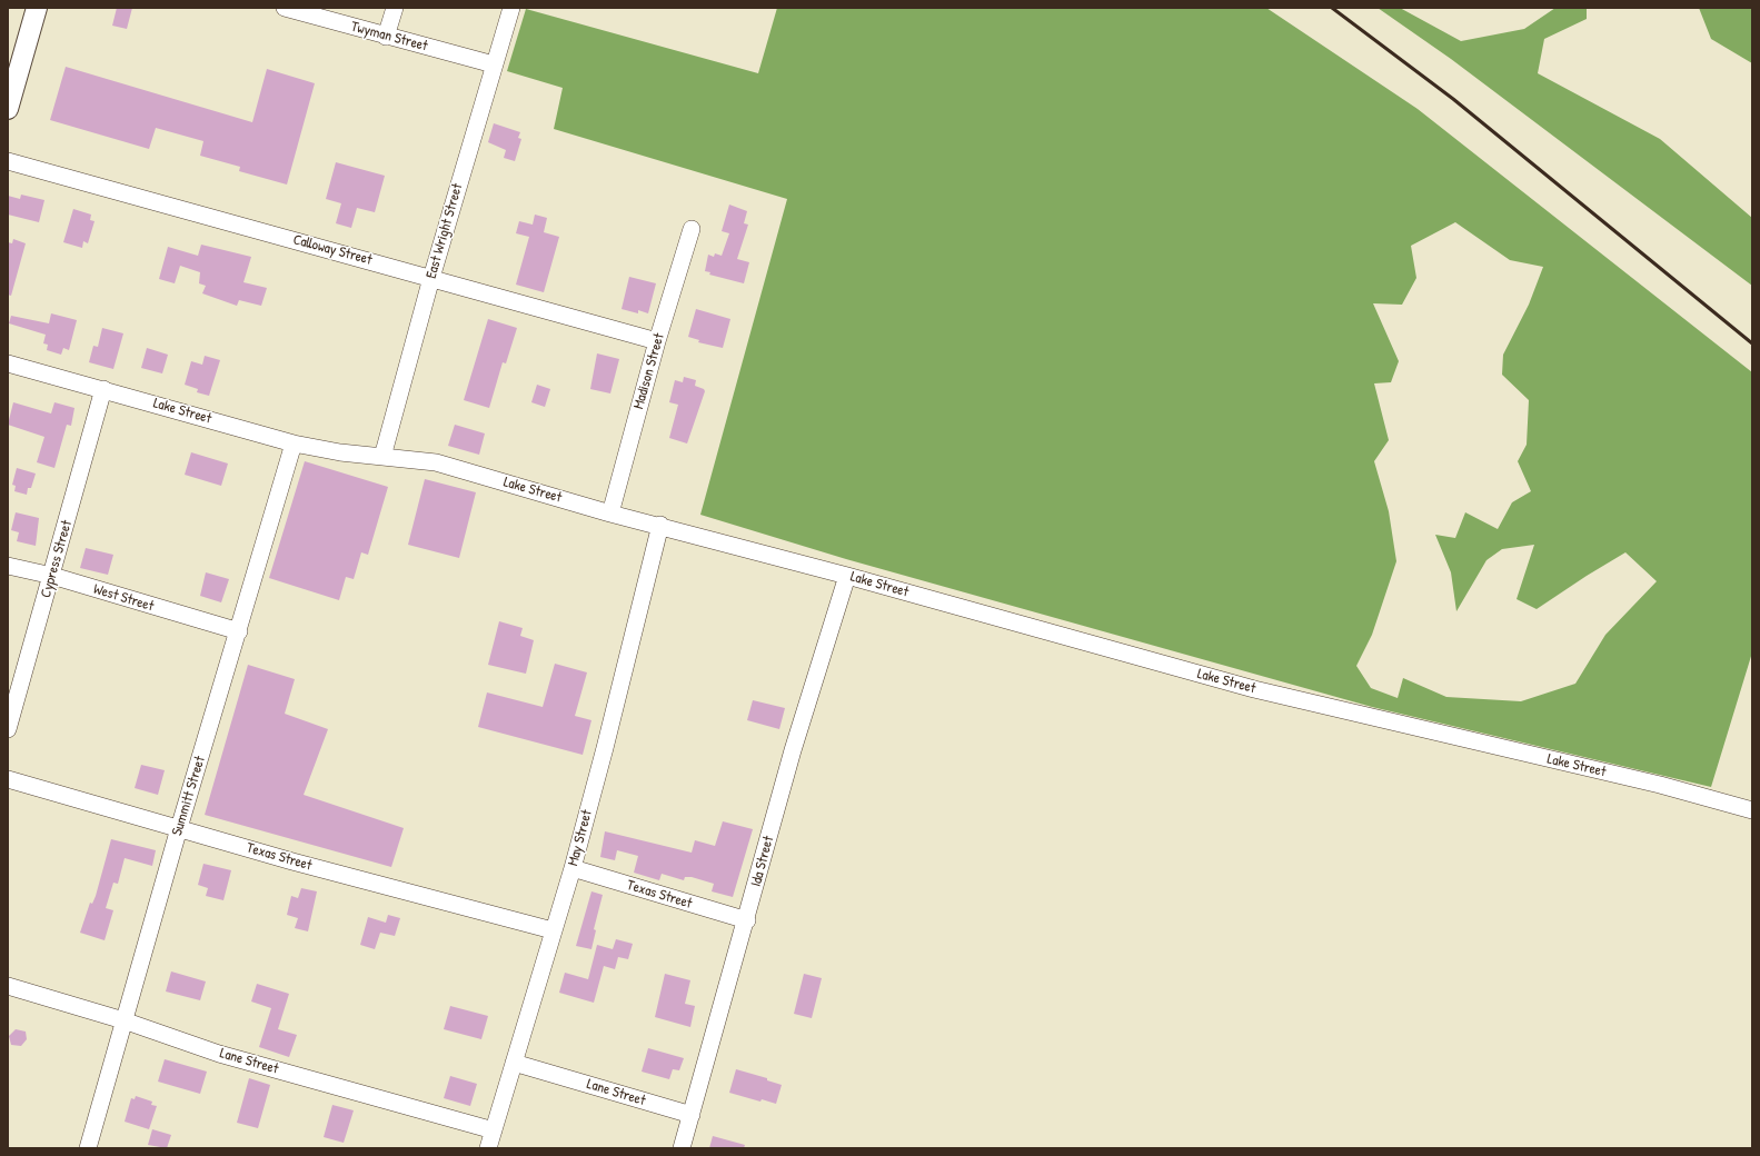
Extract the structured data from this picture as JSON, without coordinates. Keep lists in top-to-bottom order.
{
  "streets": {
    "street": [
      "Twyman Street",
      "East Wright Street",
      "Calloway Street",
      "Madison Street",
      "Lake Street",
      "Cypress Street",
      "West Street",
      "Summitt Street",
      "May Street",
      "Texas Street",
      "Ida Street",
      "Lane Street"
    ]
  },
  "crossings": [
    ["Twyman Street", "East Wright Street"],
    ["East Wright Street", "Calloway Street"],
    ["East Wright Street", "Lake Street"],
    ["Calloway Street", "Madison Street"],
    ["Madison Street", "Lake Street"],
    ["Lake Street", "Cypress Street"],
    ["Lake Street", "Summitt Street"],
    ["Lake Street", "May Street"],
    ["Lake Street", "Ida Street"],
    ["Cypress Street", "West Street"],
    ["West Street", "Summitt Street"],
    ["Summitt Street", "Texas Street"],
    ["Summitt Street", "Lane Street"],
    ["May Street", "Texas Street"],
    ["May Street", "Lane Street"],
    ["Texas Street", "Ida Street"],
    ["Ida Street", "Lane Street"]
  ]
}
